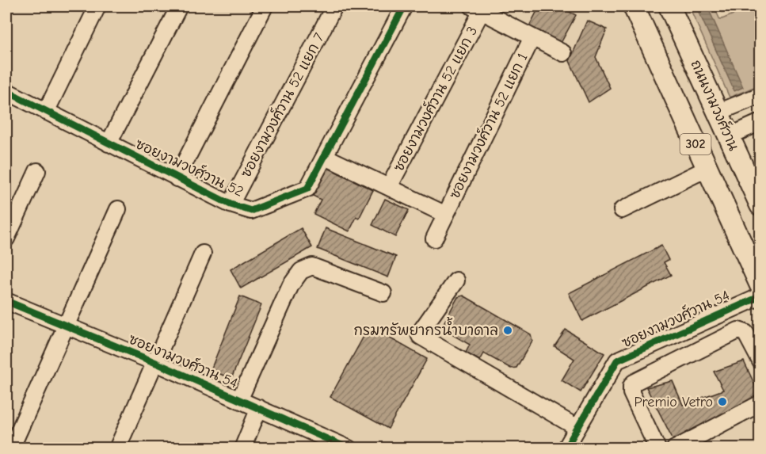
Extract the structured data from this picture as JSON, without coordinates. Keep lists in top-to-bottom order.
{
  "streets": {
    "main road": ["ถนนงามวงศ์วาน", "302"],
    "street": [
      "ซอยงามวงศ์วาน 52 แยก 3",
      "ซอยงามวงศ์วาน 52 แยก 7",
      "ซอยงามวงศ์วาน 52 แยก 1",
      "ซอยงามวงศ์วาน 52",
      "ซอยงามวงศ์วาน 54"
    ]
  },
  "crossings": [
    ["ซอยงามวงศ์วาน 52 แยก 3", "ซอยงามวงศ์วาน 52 แยก 1"],
    ["ซอยงามวงศ์วาน 52 แยก 7", "ซอยงามวงศ์วาน 52"],
    ["ซอยงามวงศ์วาน 52 แยก 1", "ซอยงามวงศ์วาน 52"],
    ["302", "ซอยงามวงศ์วาน 54"]
  ],
  "places": ["กรมทรัพยากรน้ำบาดาล", "Premio Vetro"]
}
